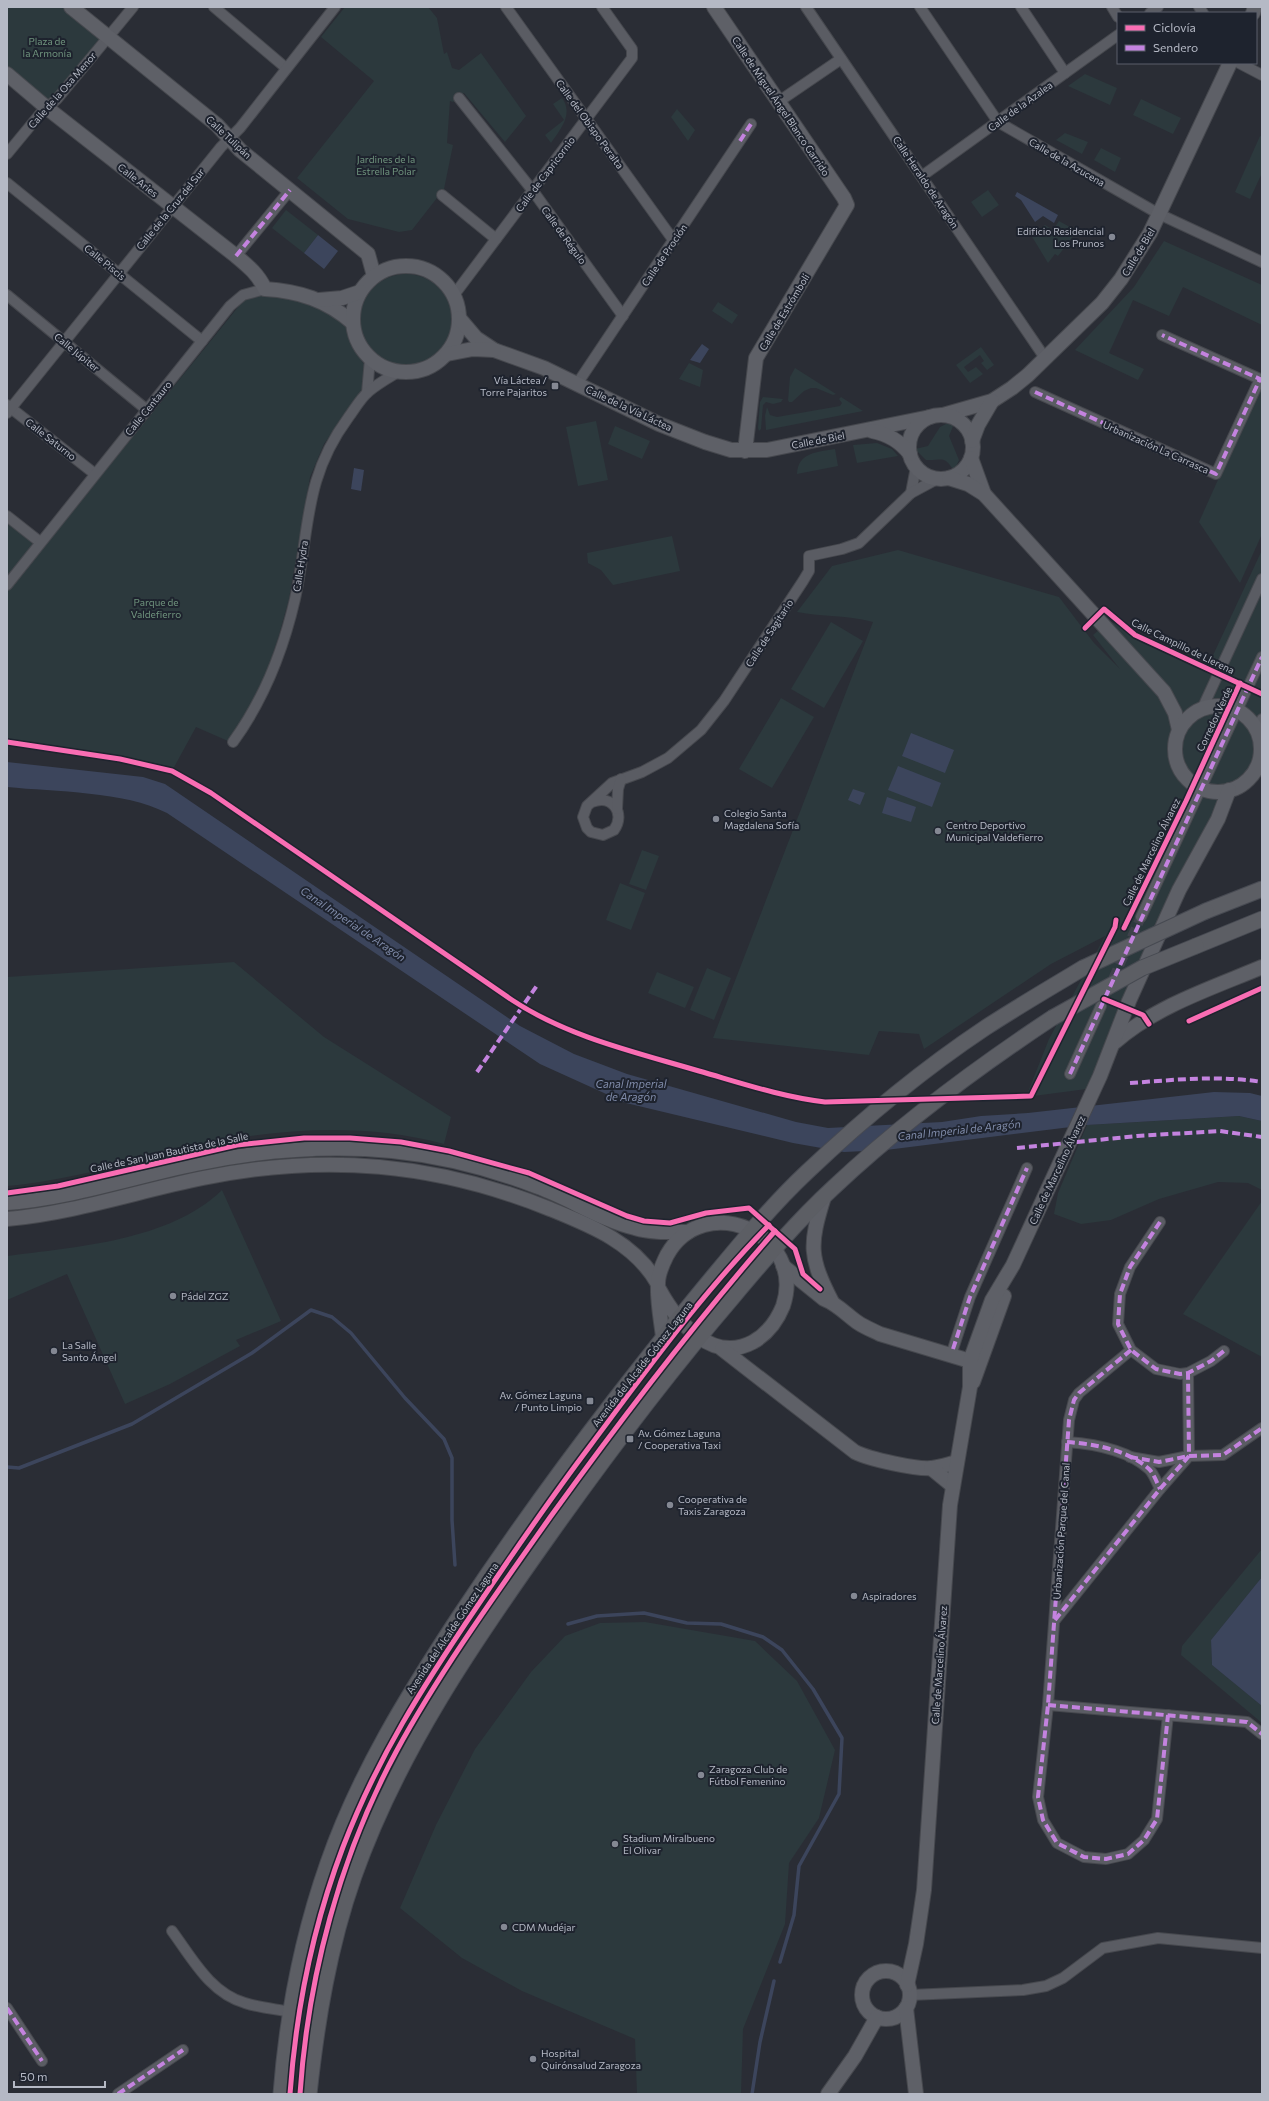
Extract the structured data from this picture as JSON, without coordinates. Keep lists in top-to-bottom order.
{
  "streets": {
    "main road": ["Avenida del Alcalde Gómez Laguna"],
    "street": [
      "Calle de la Osa Menor",
      "Calle de Miguel Ángel Blanco Garrido",
      "Calle de la Azalea",
      "Calle del Obispo Peralta",
      "Calle Tulipán",
      "Calle de la Azucena",
      "Calle de Capricornio",
      "Calle Aries",
      "Calle Heraldo de Aragón",
      "Calle de la Cruz del Sur",
      "Calle de Régulo",
      "Calle de Biel",
      "Calle de Proción",
      "Calle Piscis",
      "Calle de Estrómboli",
      "Calle Júpiter",
      "Calle Centauro",
      "Calle de la Vía Láctea",
      "Calle Saturno",
      "Urbanización La Carrasca",
      "Calle Hydra",
      "Calle de Sagitario",
      "Corredor Verde",
      "Calle de Marcelino Álvarez",
      "Calle de San Juan Bautista de la Salle",
      "Urbanización Parque del Canal"
    ],
    "cycle path": ["Calle Campillo de Llerena"]
  },
  "crossings": [
    ["Calle de la Osa Menor", "Calle Tulipán"],
    ["Calle de la Osa Menor", "Calle Aries"],
    ["Calle de Miguel Ángel Blanco Garrido", "Calle de Estrómboli"],
    ["Calle de la Azalea", "Calle de la Azucena"],
    ["Calle de la Azalea", "Calle Heraldo de Aragón"],
    ["Calle del Obispo Peralta", "Calle de Capricornio"],
    ["Calle del Obispo Peralta", "Calle de Proción"],
    ["Calle Tulipán", "Calle de Capricornio"],
    ["Calle Tulipán", "Calle de la Cruz del Sur"],
    ["Calle Tulipán", "Calle Centauro"],
    ["Calle Tulipán", "Calle de la Vía Láctea"],
    ["Calle Tulipán", "Calle Hydra"],
    ["Calle de la Azucena", "Calle de Biel"],
    ["Calle de Capricornio", "Calle de Régulo"],
    ["Calle de Capricornio", "Calle Centauro"],
    ["Calle de Capricornio", "Calle de la Vía Láctea"],
    ["Calle de Capricornio", "Calle Hydra"],
    ["Calle Aries", "Calle de la Cruz del Sur"],
    ["Calle Aries", "Calle Centauro"],
    ["Calle Heraldo de Aragón", "Calle de Biel"],
    ["Calle de la Cruz del Sur", "Calle Piscis"],
    ["Calle de la Cruz del Sur", "Calle Júpiter"],
    ["Calle de la Cruz del Sur", "Calle Saturno"],
    ["Calle de Régulo", "Calle de Proción"],
    ["Calle de Biel", "Calle de la Vía Láctea"],
    ["Calle de Biel", "Calle de Sagitario"],
    ["Calle de Proción", "Calle de la Vía Láctea"],
    ["Calle Piscis", "Calle Centauro"],
    ["Calle de Estrómboli", "Calle de la Vía Láctea"],
    ["Calle Júpiter", "Calle Centauro"],
    ["Calle Centauro", "Calle de la Vía Láctea"],
    ["Calle Centauro", "Calle Saturno"],
    ["Calle Centauro", "Calle Hydra"],
    ["Calle de la Vía Láctea", "Calle Hydra"],
    ["Corredor Verde", "Calle de Marcelino Álvarez"],
    ["Calle de San Juan Bautista de la Salle", "Avenida del Alcalde Gómez Laguna"]
  ],
  "water": ["Canal Imperial de Aragón"],
  "parks": ["Plaza de la Armonía", "Jardines de la Estrella Polar", "Parque de Valdefierro"],
  "places": {
    "other": [
      "Edificio Residencial Los Prunos",
      "Colegio Santa Magdalena Sofía",
      "Centro Deportivo Municipal Valdefierro",
      "Pádel ZGZ",
      "La Salle Santo Ángel",
      "Cooperativa de Taxis Zaragoza",
      "Aspiradores",
      "Zaragoza Club de Fútbol Femenino",
      "Stadium Miralbueno El Olivar",
      "CDM Mudéjar",
      "Hospital Quirónsalud Zaragoza"
    ],
    "transit": ["Vía Láctea / Torre Pajaritos", "Av. Gómez Laguna / Punto Limpio", "Av. Gómez Laguna / Cooperativa Taxi"]
  },
  "legend": ["Ciclovía", "Sendero"],
  "scale_bar": "50 m"
}
